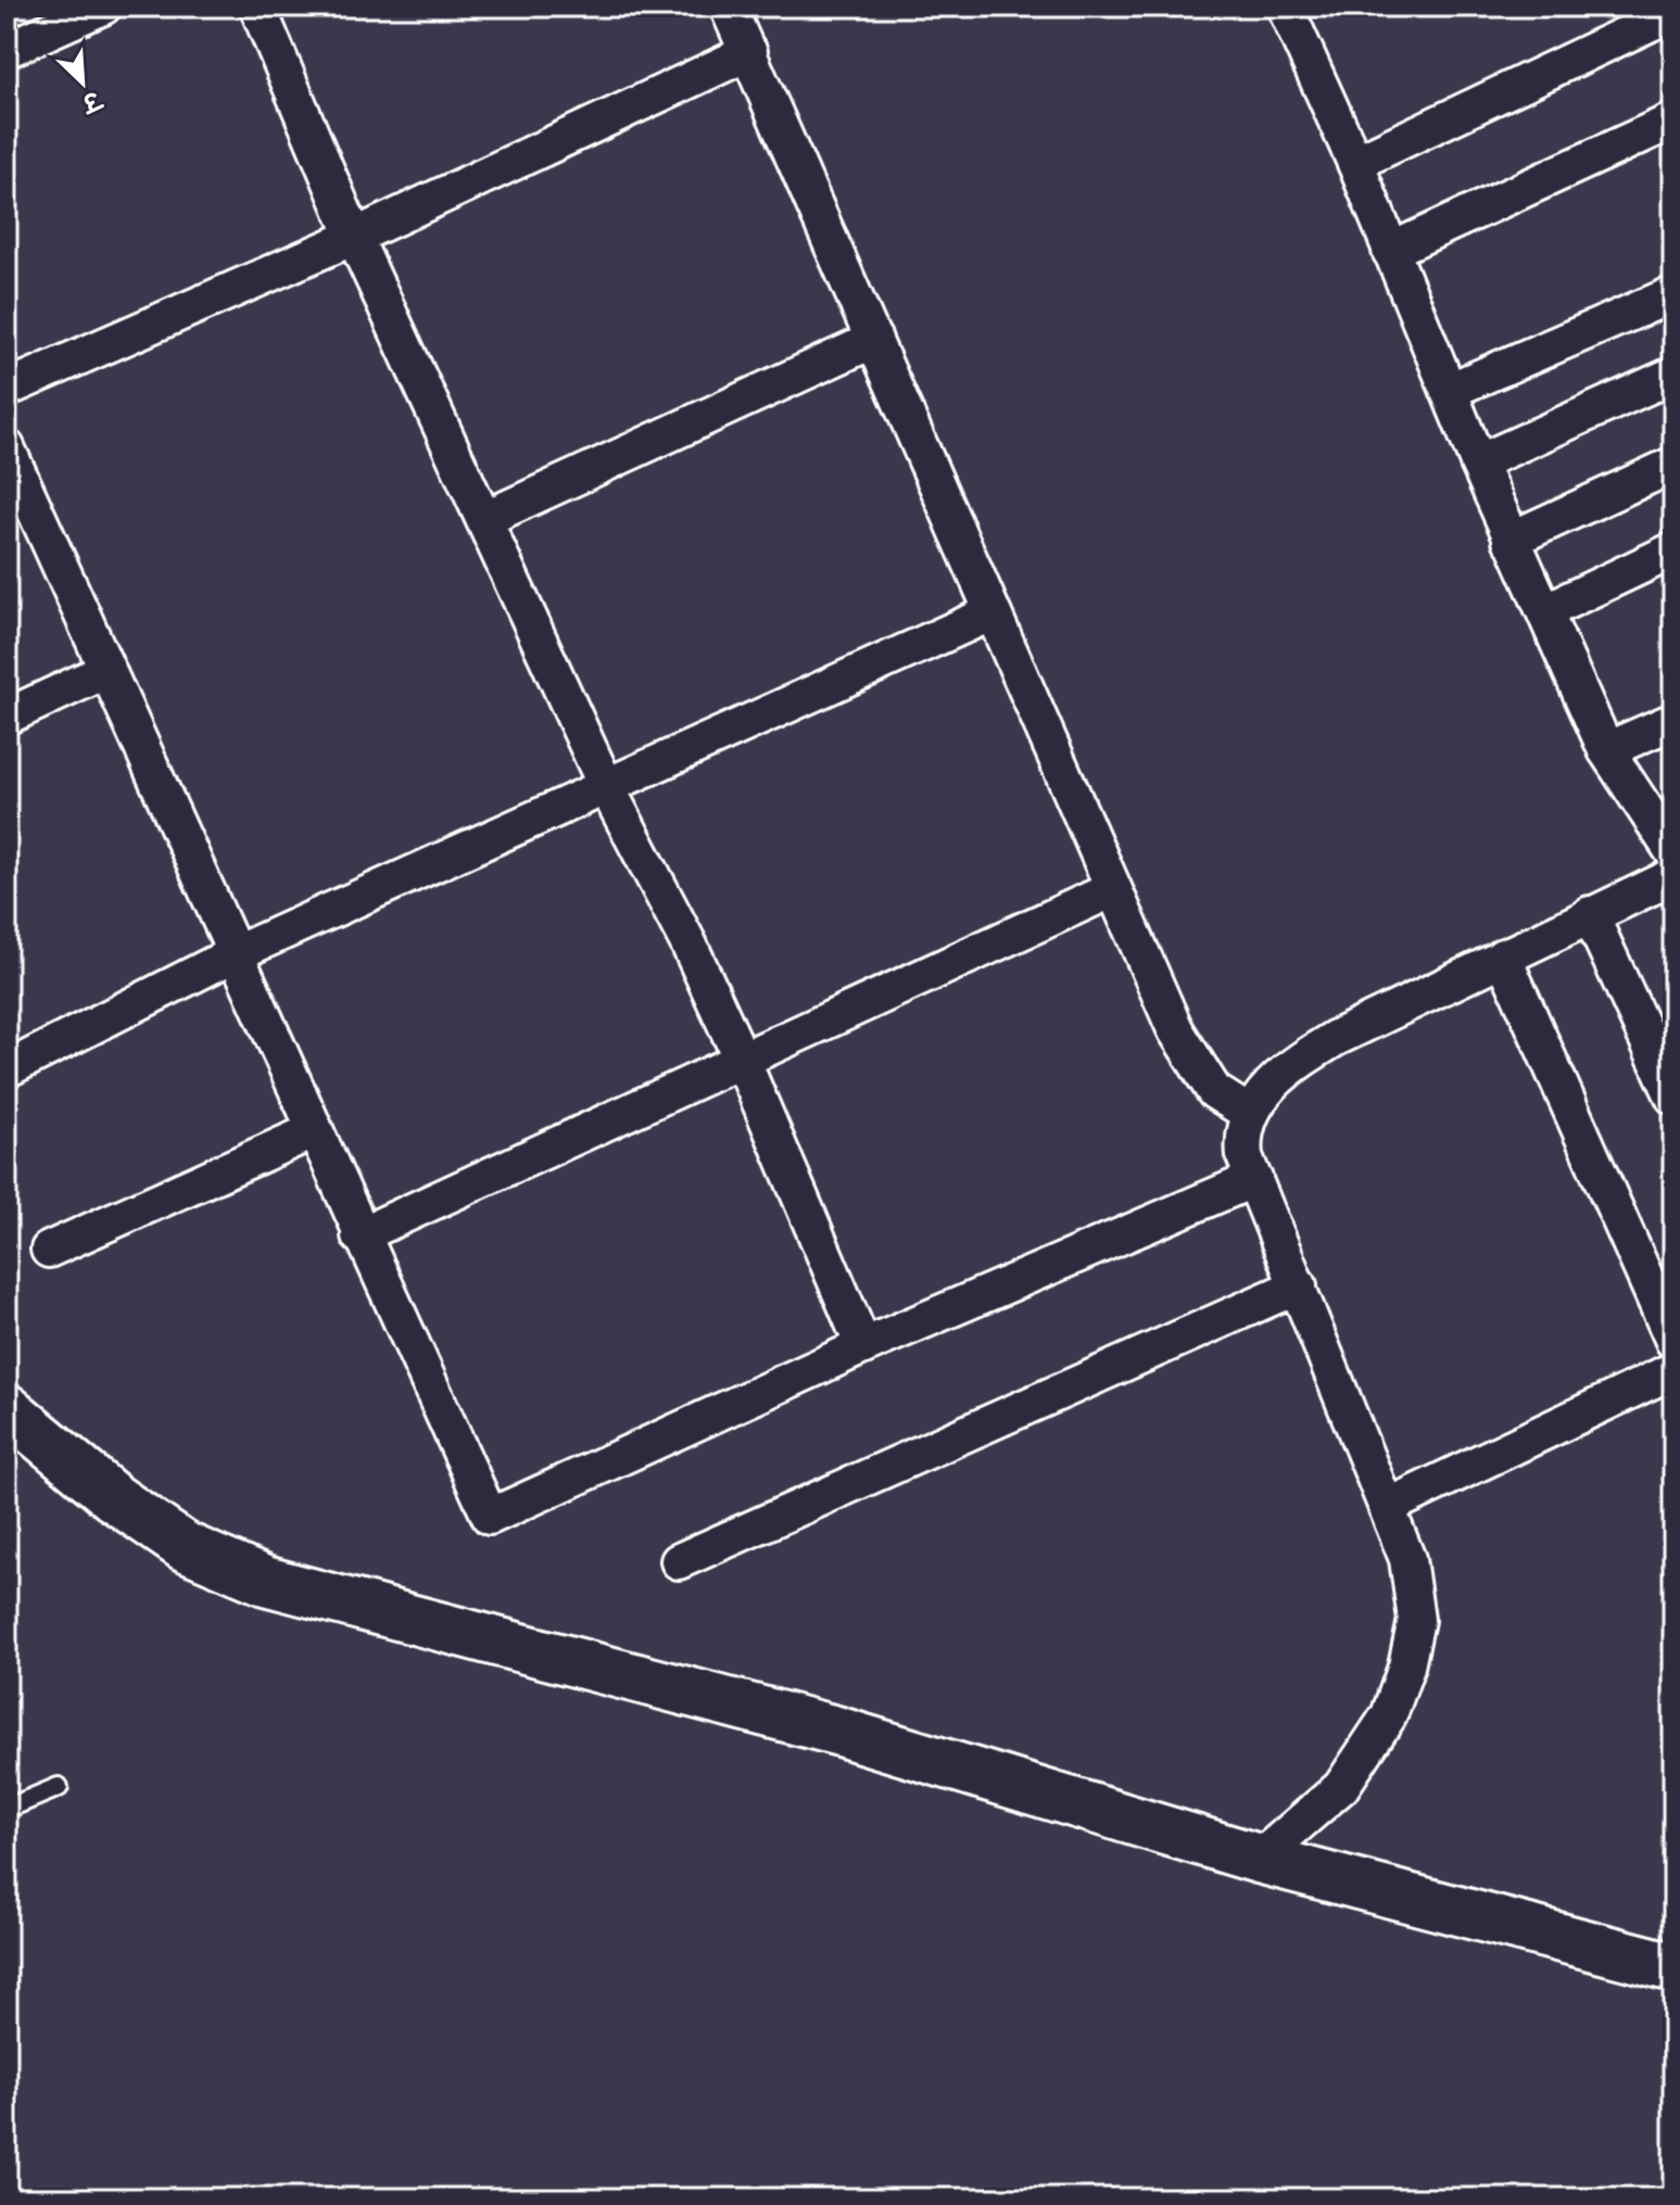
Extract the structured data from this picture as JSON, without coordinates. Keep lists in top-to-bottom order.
{
  "north": "bottom right"
}
